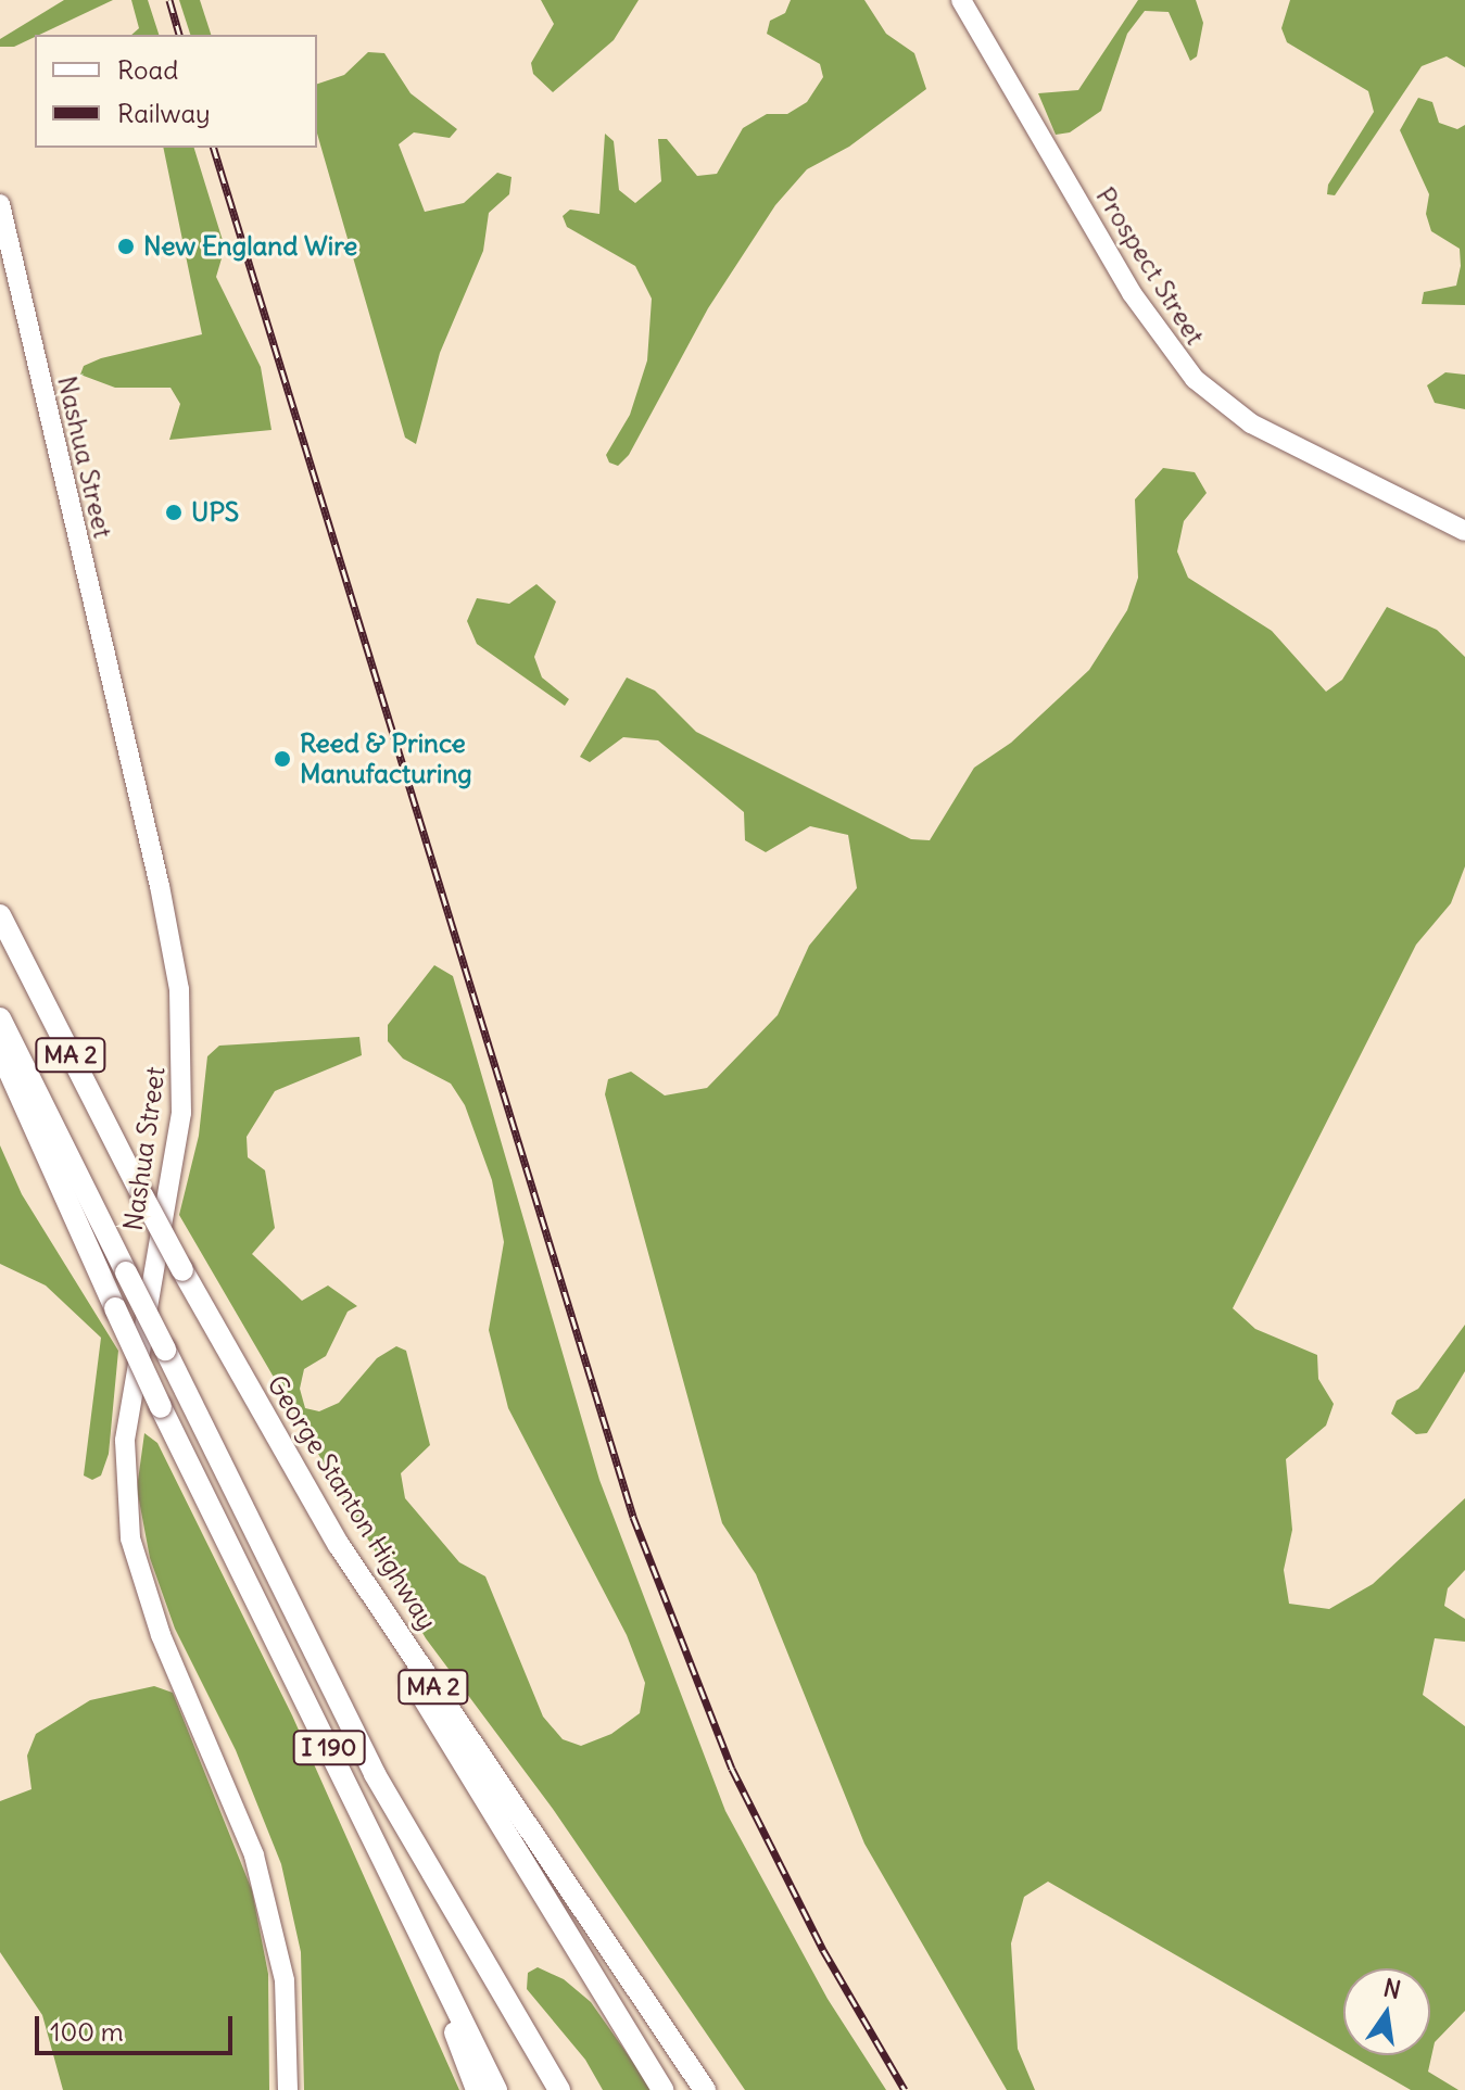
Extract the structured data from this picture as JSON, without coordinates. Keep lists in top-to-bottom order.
{
  "streets": {
    "highway": ["MA 2", "George Stanton Highway", "I 190"],
    "main road": ["Prospect Street", "Nashua Street"]
  },
  "places": ["New England Wire", "UPS", "Reed & Prince Manufacturing"],
  "legend": ["Road", "Railway"],
  "scale_bar": "100 m",
  "north": "top"
}
